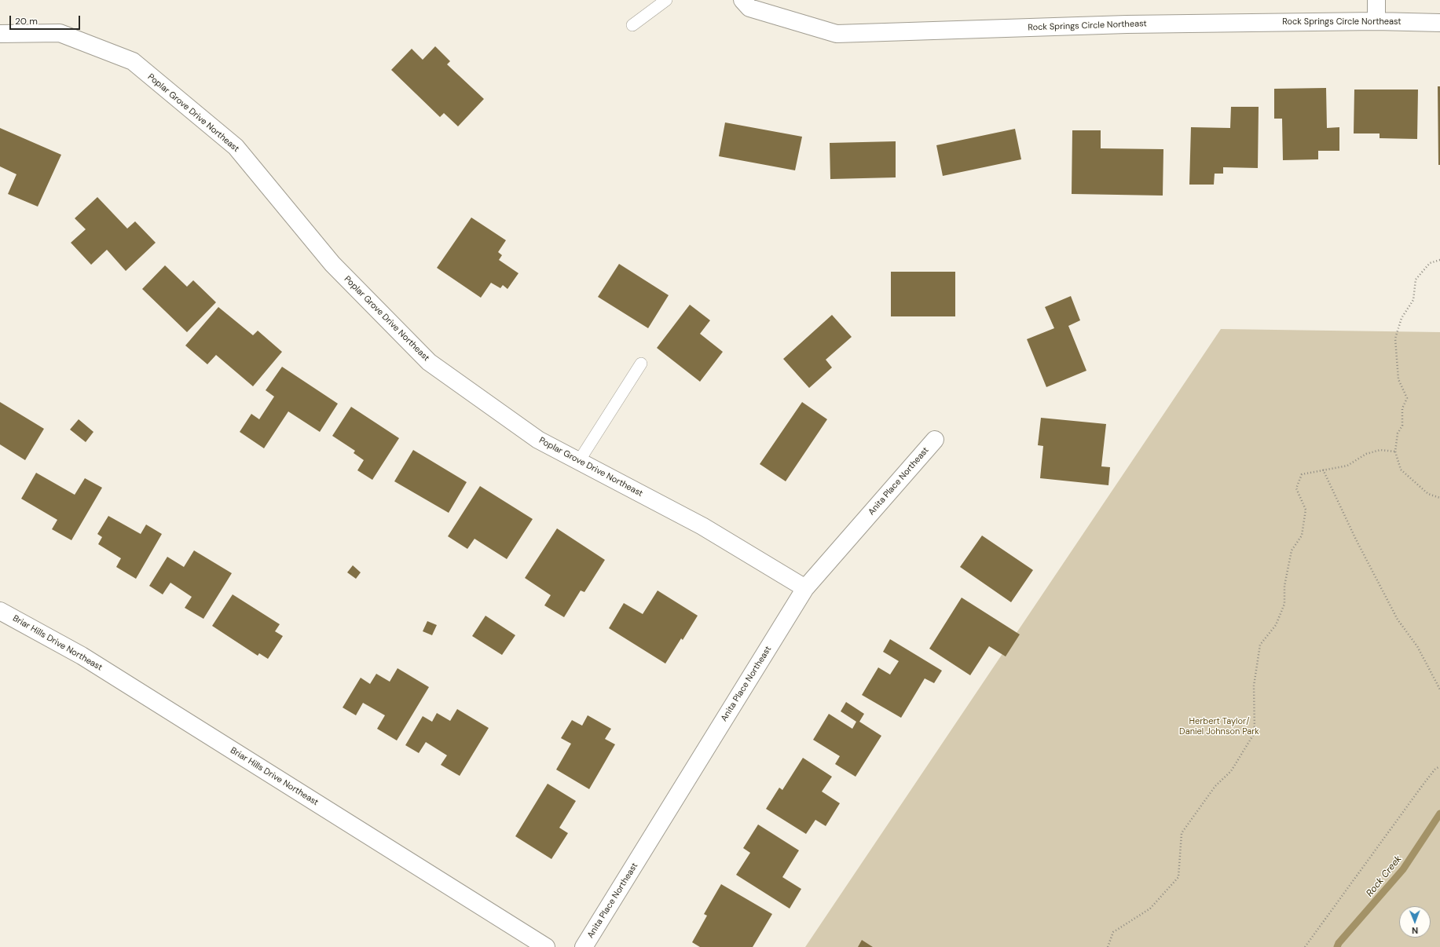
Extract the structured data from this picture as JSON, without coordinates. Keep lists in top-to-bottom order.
{
  "streets": {
    "street": [
      "Rock Springs Circle Northeast",
      "Poplar Grove Drive Northeast",
      "Anita Place Northeast",
      "Briar Hills Drive Northeast"
    ]
  },
  "crossings": [
    ["Poplar Grove Drive Northeast", "Anita Place Northeast"]
  ],
  "water": ["Rock Creek"],
  "parks": ["Herbert Taylor/ Daniel Johnson Park"],
  "scale_bar": "20 m",
  "north": "bottom"
}
